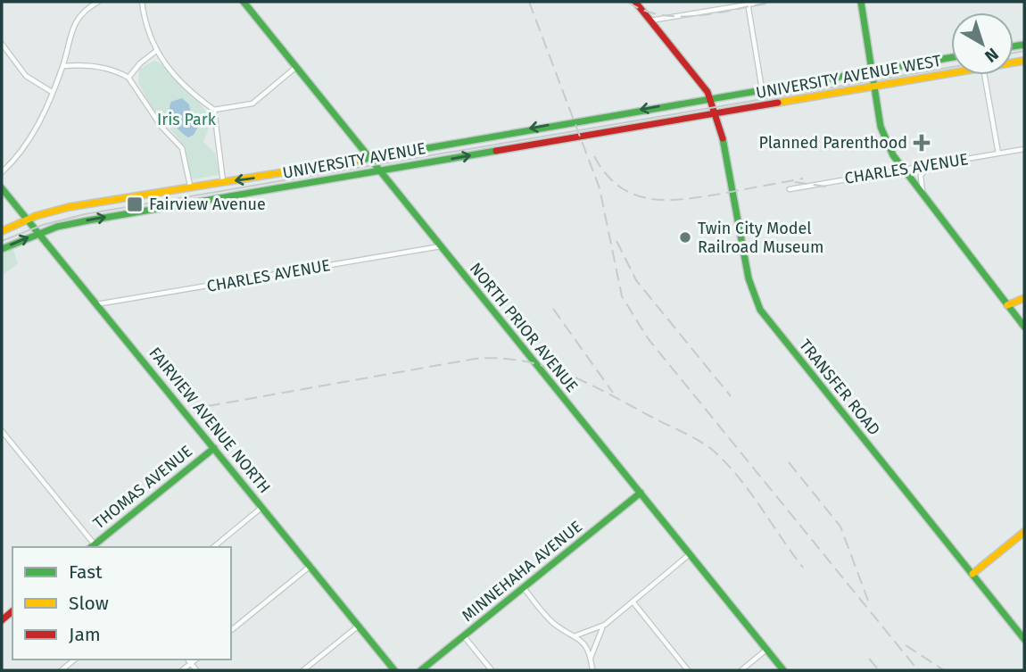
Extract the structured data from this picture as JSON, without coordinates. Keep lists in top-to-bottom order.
{
  "streets": {
    "main road": [
      "UNIVERSITY AVENUE WEST",
      "UNIVERSITY AVENUE",
      "NORTH PRIOR AVENUE",
      "TRANSFER ROAD",
      "FAIRVIEW AVENUE NORTH",
      "THOMAS AVENUE",
      "MINNEHAHA AVENUE"
    ],
    "street": ["CHARLES AVENUE"]
  },
  "crossings": [
    ["UNIVERSITY AVENUE WEST", "UNIVERSITY AVENUE"],
    ["UNIVERSITY AVENUE WEST", "TRANSFER ROAD"],
    ["UNIVERSITY AVENUE", "NORTH PRIOR AVENUE"],
    ["UNIVERSITY AVENUE", "TRANSFER ROAD"],
    ["UNIVERSITY AVENUE", "FAIRVIEW AVENUE NORTH"],
    ["CHARLES AVENUE", "NORTH PRIOR AVENUE"],
    ["CHARLES AVENUE", "FAIRVIEW AVENUE NORTH"],
    ["NORTH PRIOR AVENUE", "MINNEHAHA AVENUE"],
    ["FAIRVIEW AVENUE NORTH", "THOMAS AVENUE"]
  ],
  "parks": ["Iris Park"],
  "places": {
    "health": ["Planned Parenthood"],
    "transit": ["Fairview Avenue"],
    "other": ["Twin City Model Railroad Museum"]
  },
  "legend": ["Fast", "Slow", "Jam"],
  "north": "bottom right"
}
